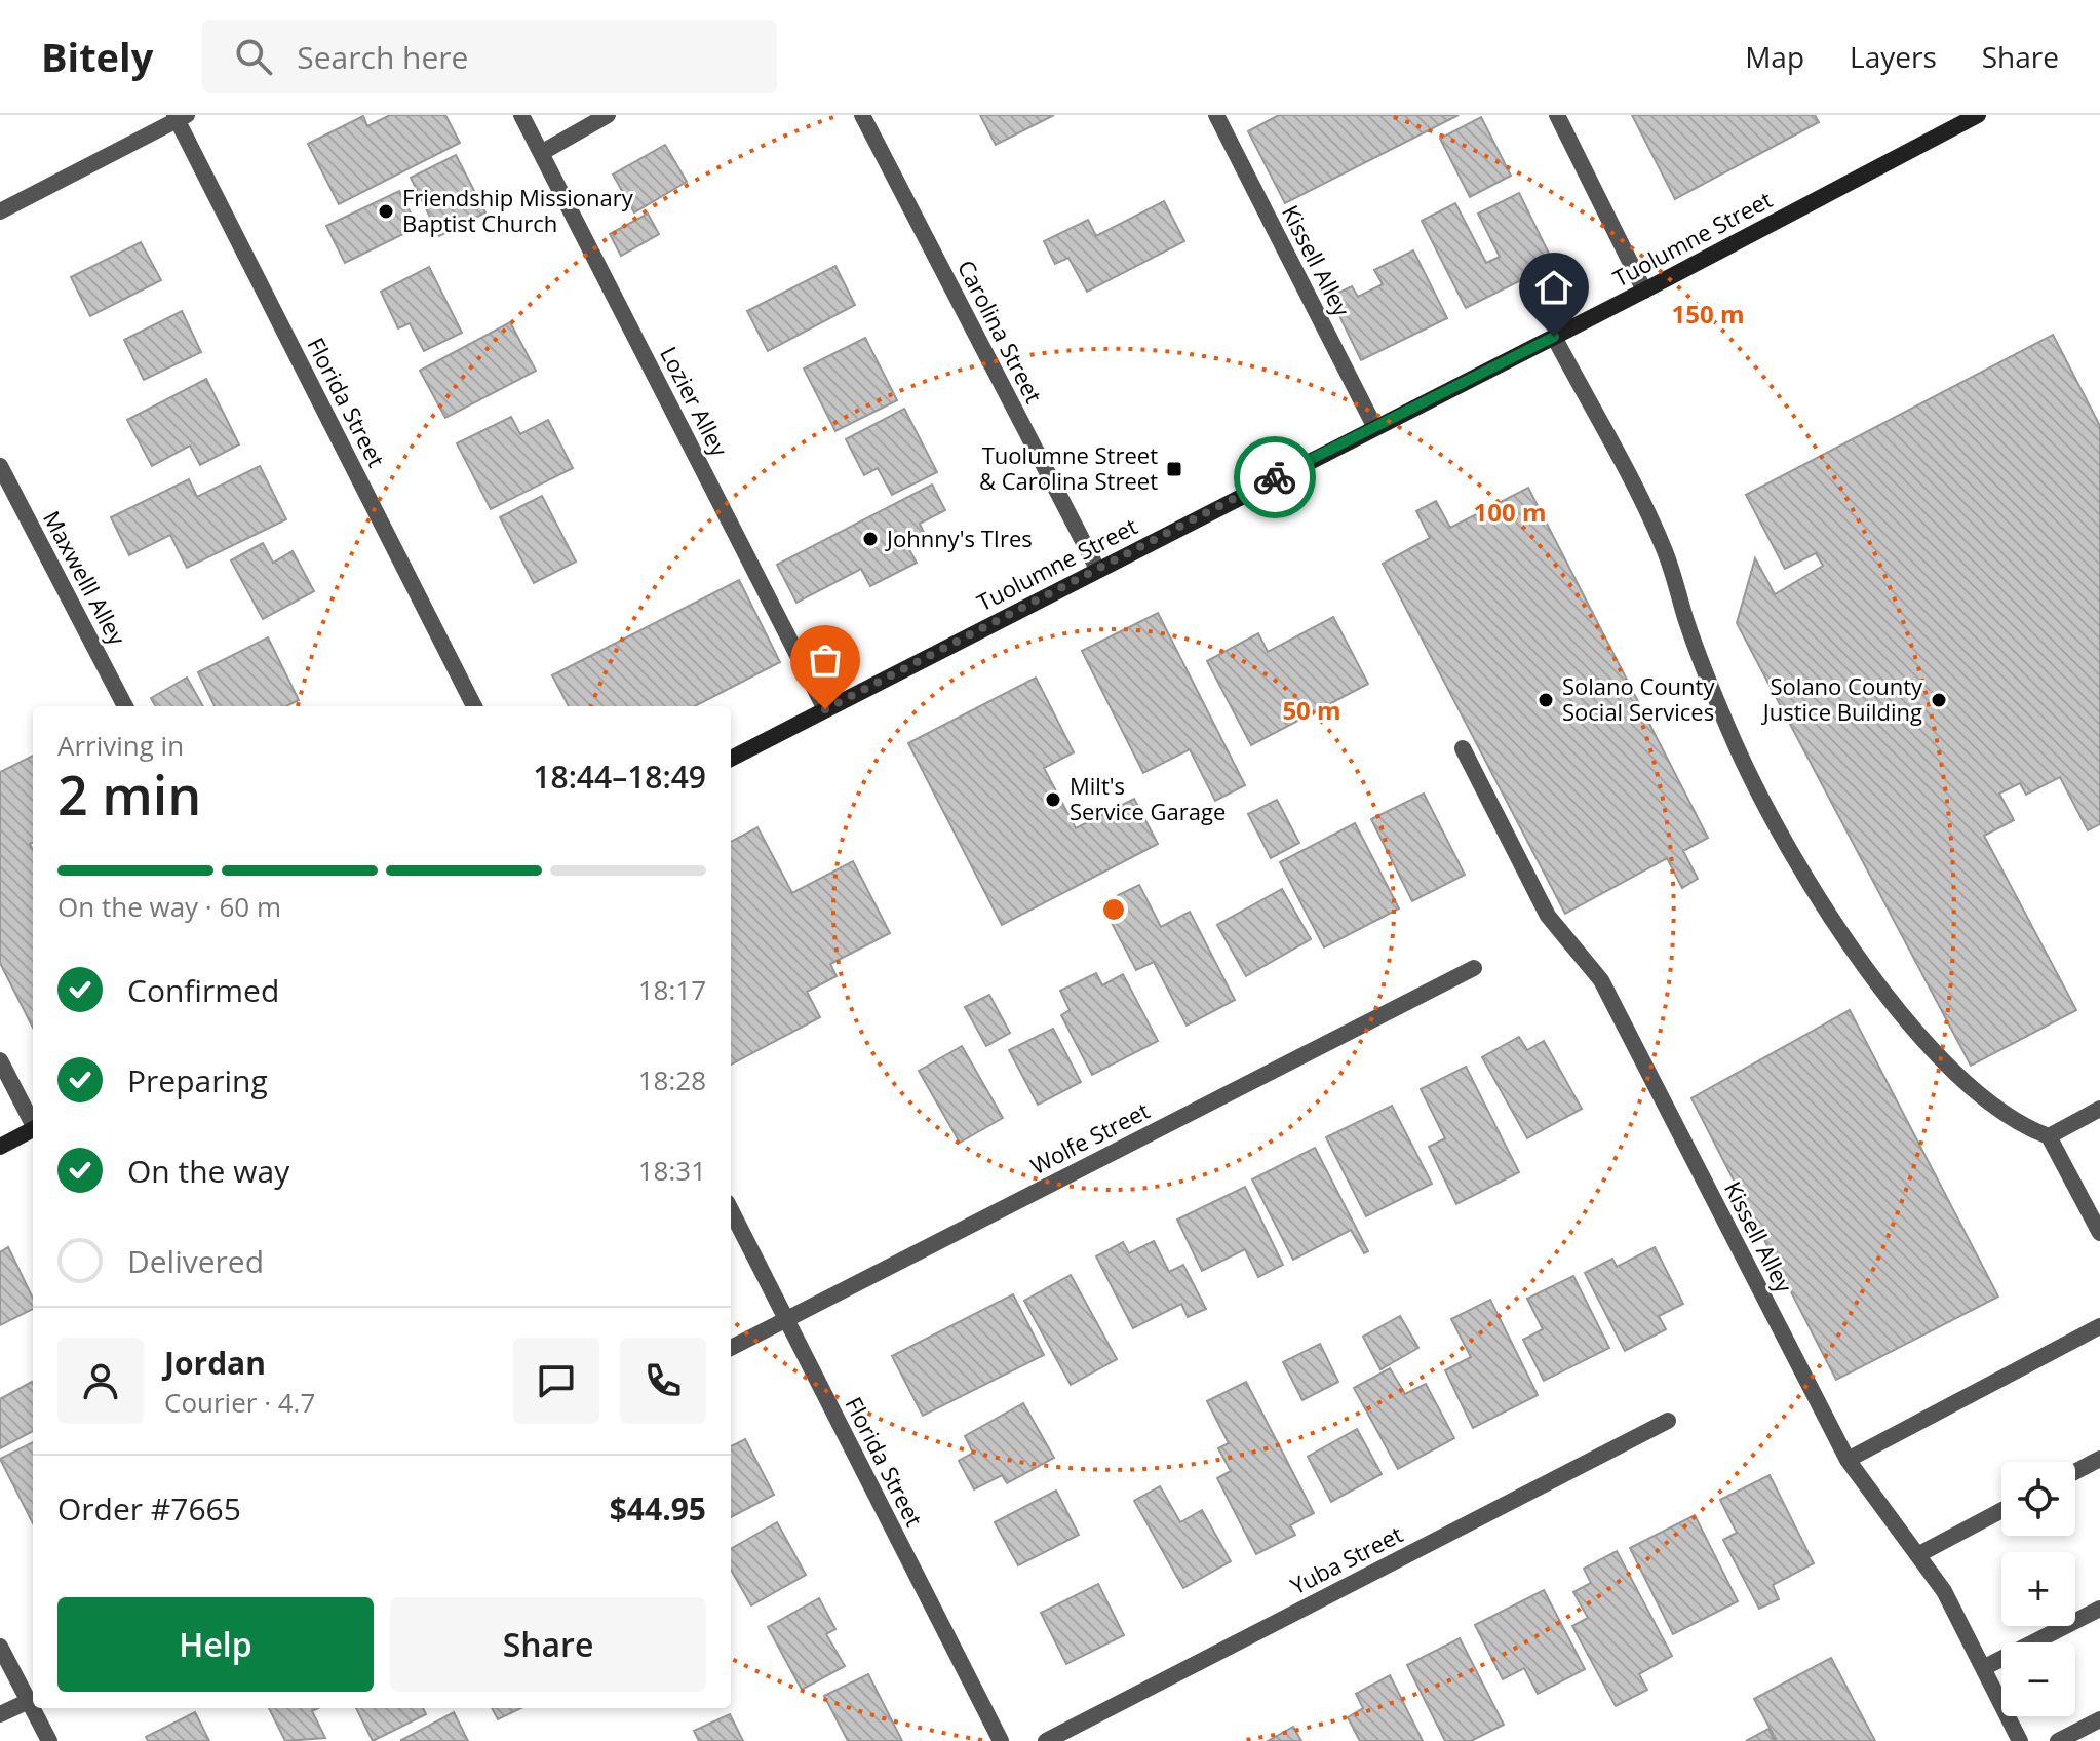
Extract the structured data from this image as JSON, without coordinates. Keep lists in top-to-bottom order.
{
  "streets": {
    "main road": ["Tuolumne Street"],
    "street": [
      "Kissell Alley",
      "Carolina Street",
      "Lozier Alley",
      "Florida Street",
      "Maxwelll Alley",
      "Wolfe Street",
      "Yuba Street"
    ]
  },
  "crossings": [
    ["Tuolumne Street", "Kissell Alley"],
    ["Tuolumne Street", "Carolina Street"],
    ["Tuolumne Street", "Lozier Alley"],
    ["Florida Street", "Wolfe Street"]
  ],
  "places": {
    "other": [
      "Friendship Missionary Baptist Church",
      "Johnny's TIres",
      "Solano County Social Services",
      "Solano County Justice Building",
      "Milt's Service Garage"
    ],
    "transit": ["Tuolumne Street & Carolina Street"]
  },
  "page": {
    "header": "Bitely",
    "search": "Search here",
    "nav": ["Map", "Layers", "Share"],
    "heading": ["2 min", "Arriving in", "18:44–18:49"],
    "panel": [
      "Jordan",
      "Courier · 4.7",
      "Order #7665",
      "$44.95"
    ],
    "bar": "On the way · 60 m",
    "list": [
      ["Confirmed", "18:17"],
      ["Preparing", "18:28"],
      ["On the way", "18:31"],
      "Delivered"
    ],
    "map_buttons": ["+", "−"],
    "buttons": ["Help", "Share"]
  },
  "rings": ["150 m", "100 m", "50 m"]
}
